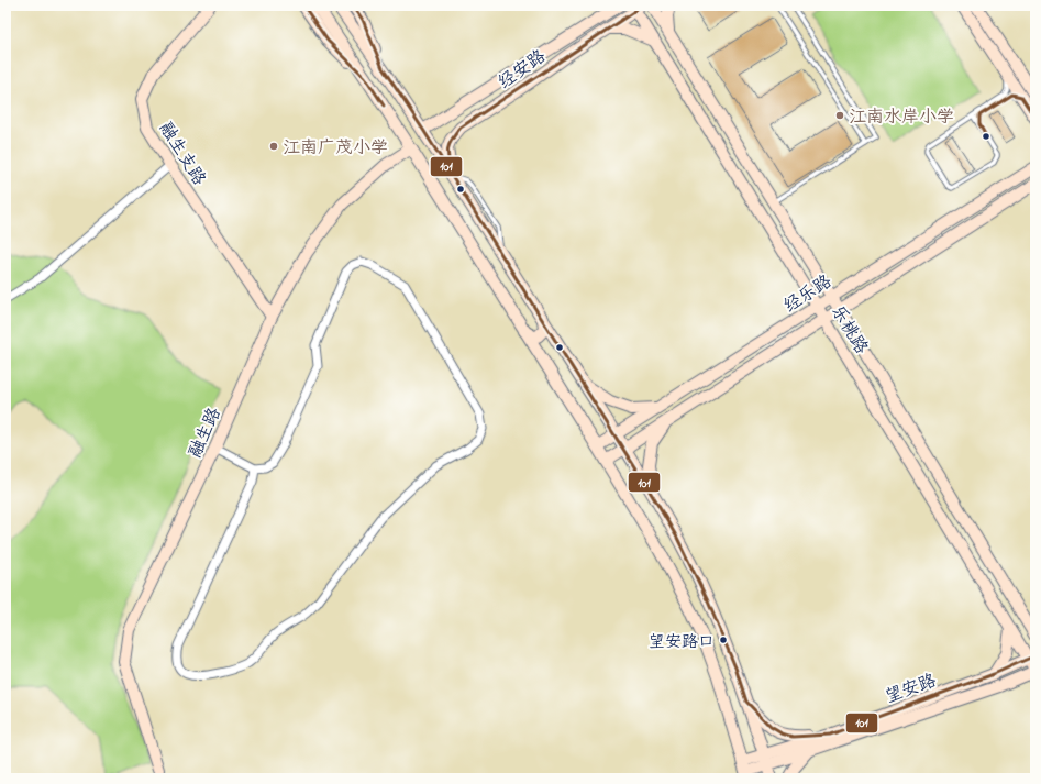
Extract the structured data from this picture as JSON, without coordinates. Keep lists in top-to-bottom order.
{
  "streets": {
    "street": [
      "经安路",
      "融生支路",
      "经乐路",
      "乐桃路",
      "融生路",
      "望安路"
    ]
  },
  "crossings": [
    ["经安路", "乐桃路"],
    ["融生支路", "融生路"],
    ["经乐路", "乐桃路"],
    ["乐桃路", "望安路"]
  ],
  "places": ["江南水岸小学", "江南广茂小学", "望安路口"],
  "lines": ["transit line 101"]
}
